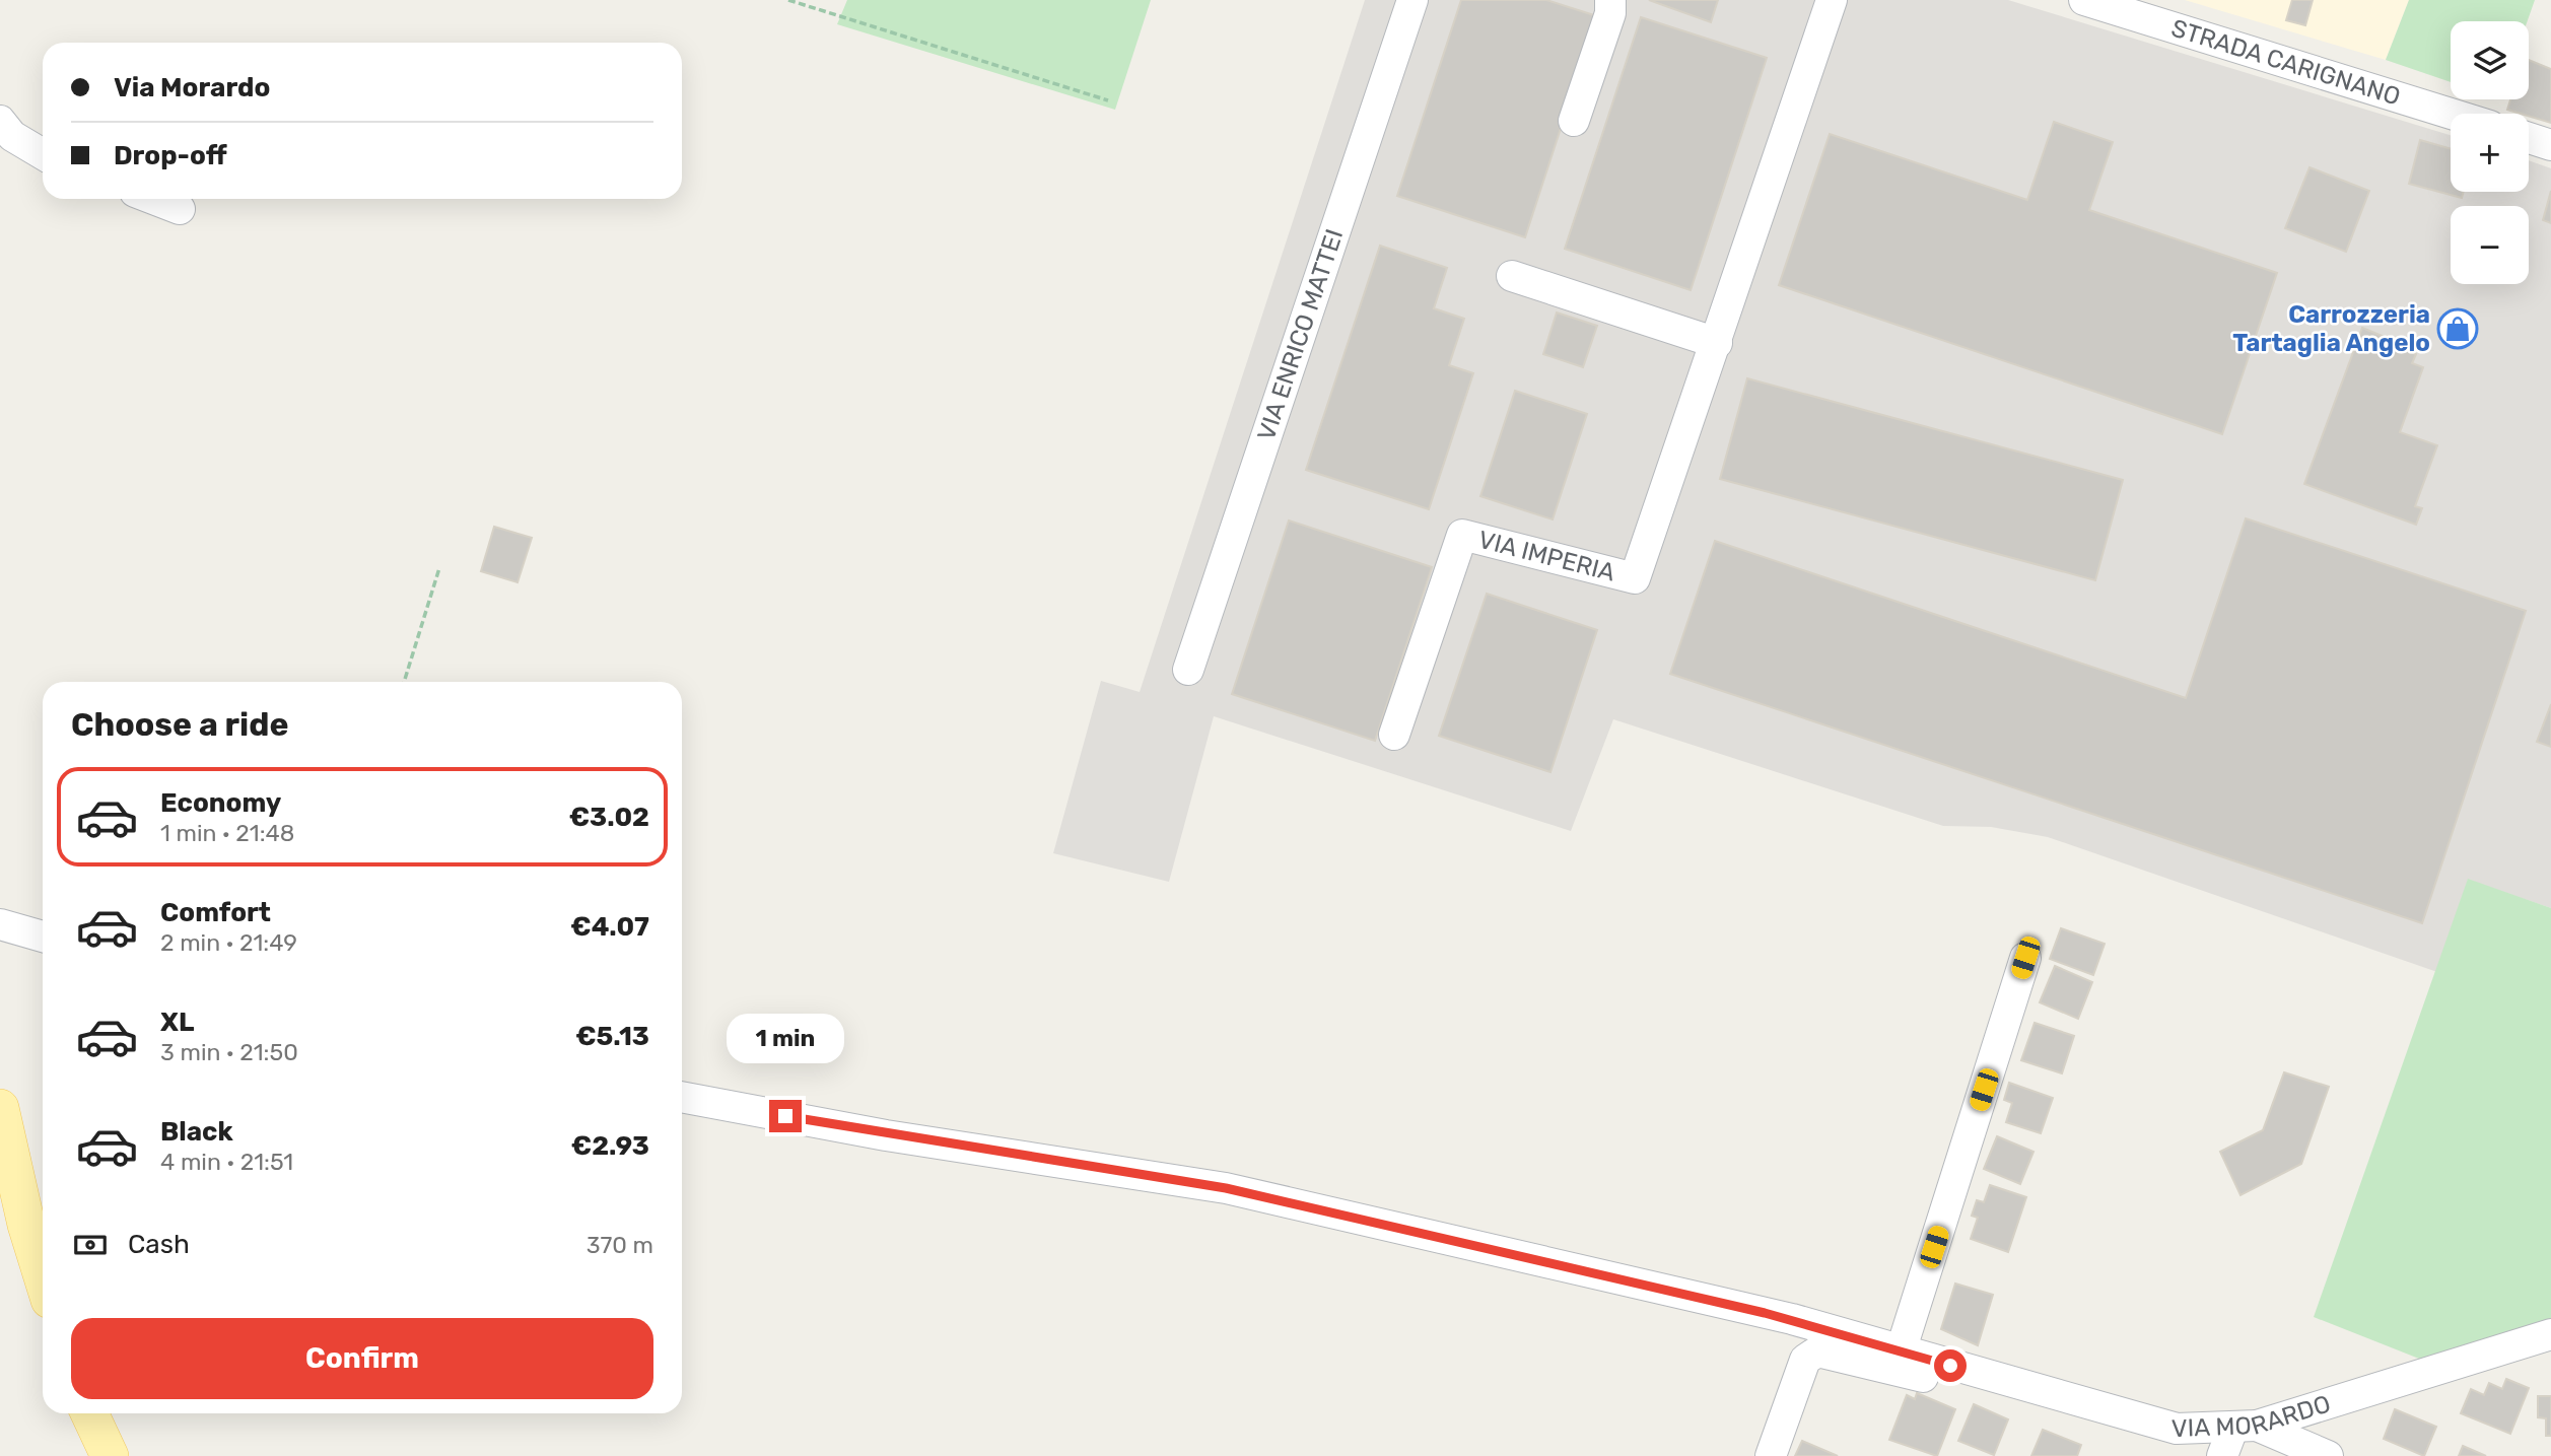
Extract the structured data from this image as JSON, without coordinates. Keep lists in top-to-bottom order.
{
  "streets": {
    "street": [
      "STRADA CARIGNANO",
      "VIA ENRICO MATTEI",
      "VIA IMPERIA",
      "VIA MORARDO"
    ]
  },
  "places": {
    "shop": ["Carrozzeria Tartaglia Angelo"]
  },
  "page": {
    "map_buttons": ["+", "−"],
    "banner": ["Via Morardo", "Drop-off"],
    "heading": "Choose a ride",
    "list": [
      {
        "name": "Economy",
        "note": "1 min · 21:48",
        "value": "€3.02"
      },
      {
        "name": "Comfort",
        "note": "2 min · 21:49",
        "value": "€4.07"
      },
      {
        "name": "XL",
        "note": "3 min · 21:50",
        "value": "€5.13"
      },
      {
        "name": "Black",
        "note": "4 min · 21:51",
        "value": "€2.93"
      }
    ],
    "bubble": "1 min",
    "pay": ["Cash", "370 m"],
    "buttons": "Confirm"
  }
}
